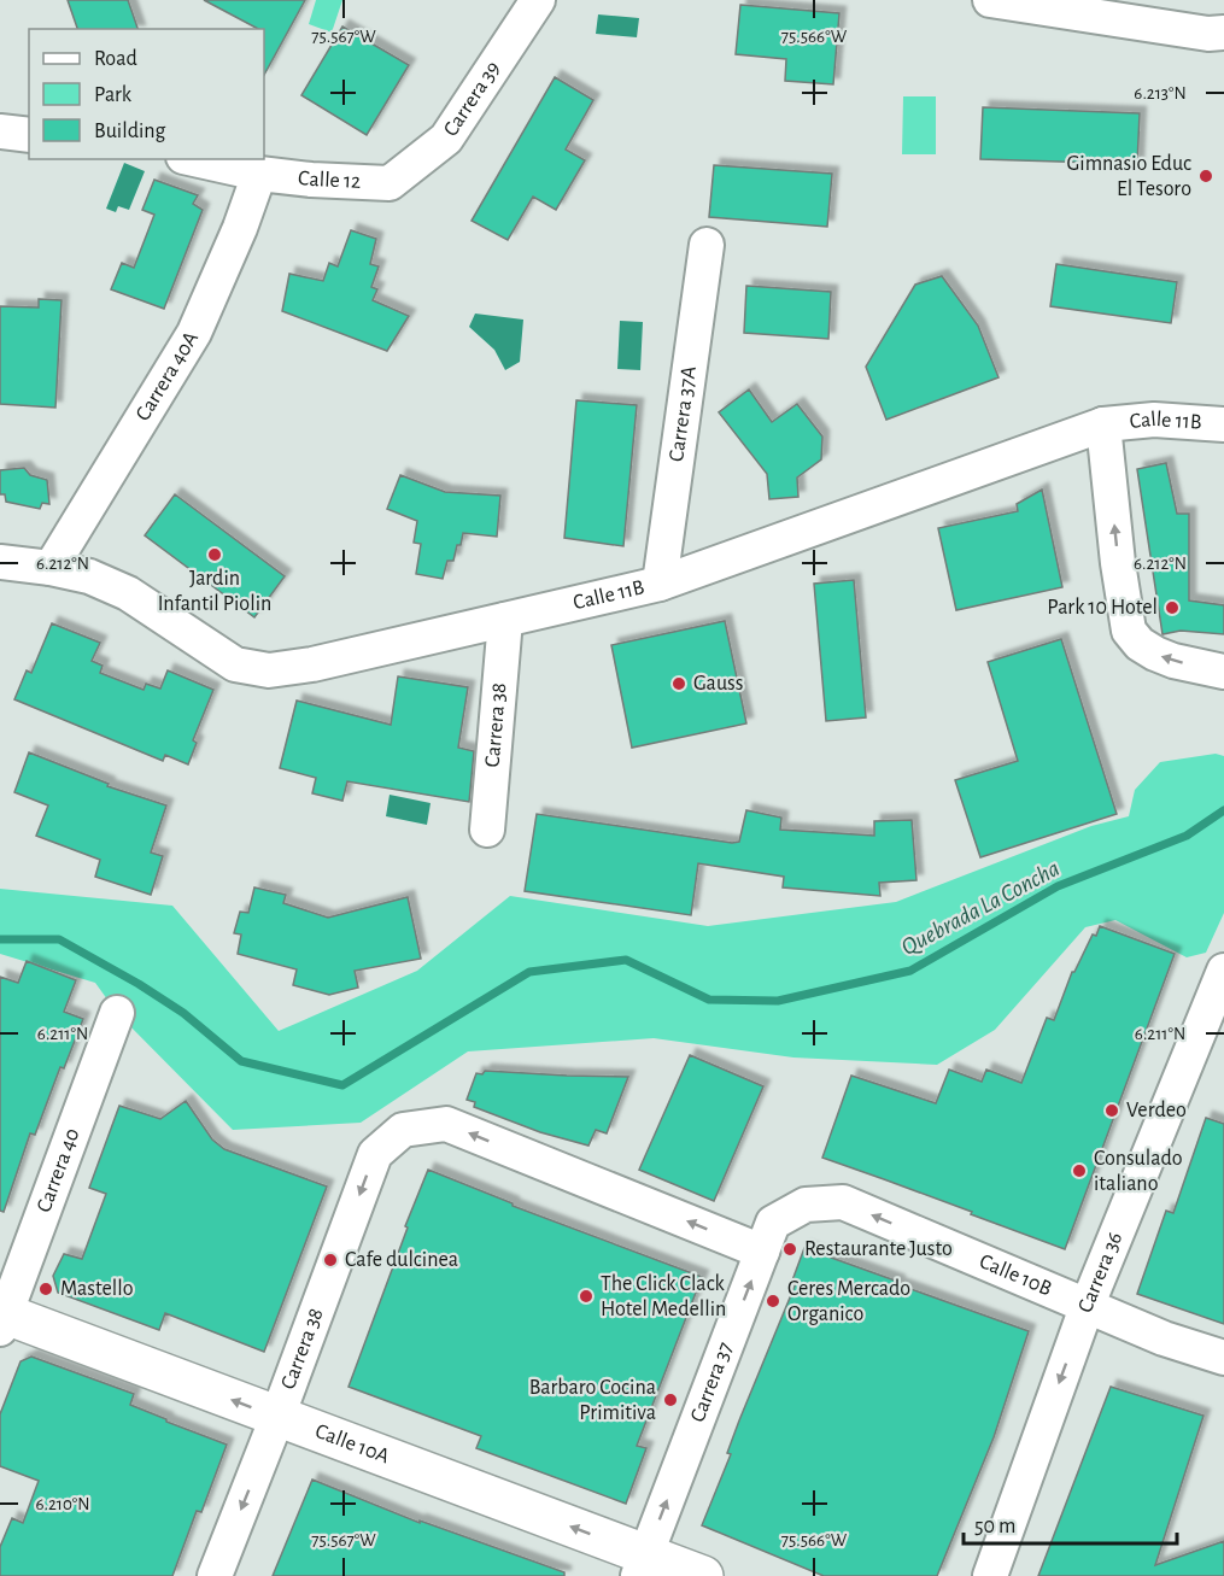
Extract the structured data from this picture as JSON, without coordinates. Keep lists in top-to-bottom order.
{
  "streets": {
    "main road": ["Calle 10A"],
    "street": [
      "Carrera 39",
      "Calle 12",
      "Carrera 40A",
      "Carrera 37A",
      "Calle 11B",
      "Carrera 38",
      "Carrera 40",
      "Carrera 36",
      "Calle 10B",
      "Carrera 37"
    ]
  },
  "crossings": [
    ["Carrera 39", "Calle 12"],
    ["Calle 12", "Carrera 40A"],
    ["Carrera 40A", "Calle 11B"],
    ["Carrera 37A", "Calle 11B"],
    ["Calle 11B", "Carrera 38"],
    ["Carrera 38", "Carrera 37"],
    ["Carrera 38", "Calle 10A"],
    ["Carrera 40", "Calle 10A"],
    ["Carrera 36", "Calle 10B"],
    ["Calle 10B", "Carrera 37"],
    ["Carrera 37", "Calle 10A"]
  ],
  "one_way": [
    "Carrera 36",
    "Calle 10B",
    "Carrera 37",
    "Calle 10A"
  ],
  "water": ["Quebrada La Concha"],
  "places": [
    "Gimnasio Educ El Tesoro",
    "Jardin Infantil Piolin",
    "Park 10 Hotel",
    "Gauss",
    "Verdeo",
    "Consulado italiano",
    "Restaurante Justo",
    "Cafe dulcinea",
    "Mastello",
    "The Click Clack Hotel Medellin",
    "Ceres Mercado Organico",
    "Barbaro Cocina Primitiva"
  ],
  "legend": ["Road", "Park", "Building"],
  "scale_bar": "50 m",
  "coordinates": [
    "75.567°W",
    "75.566°W",
    "6.213°N",
    "6.212°N",
    "6.211°N",
    "6.210°N"
  ]
}
